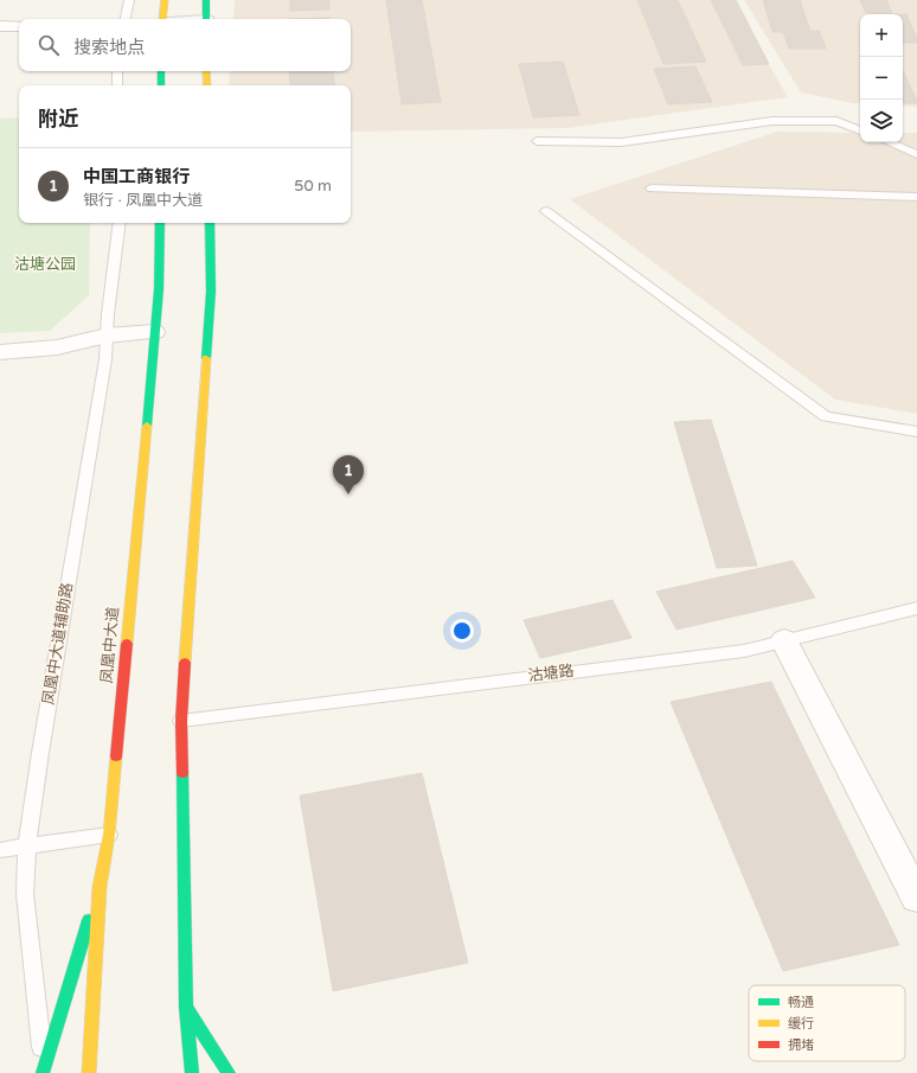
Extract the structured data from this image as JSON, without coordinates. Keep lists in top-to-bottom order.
{
  "streets": {
    "main road": ["凤凰中大道"],
    "lane": ["凤凰中大道辅助路", "沽塘路"]
  },
  "parks": ["沽塘公园"],
  "legend": ["畅通", "缓行", "拥堵"],
  "page": {
    "map_buttons": ["+", "−"],
    "search": "搜索地点",
    "heading": "附近",
    "list": [
      {
        "mark": "1",
        "name": "中国工商银行",
        "note": "银行 · 凤凰中大道",
        "value": "50 m"
      }
    ],
    "pins": "1"
  }
}
